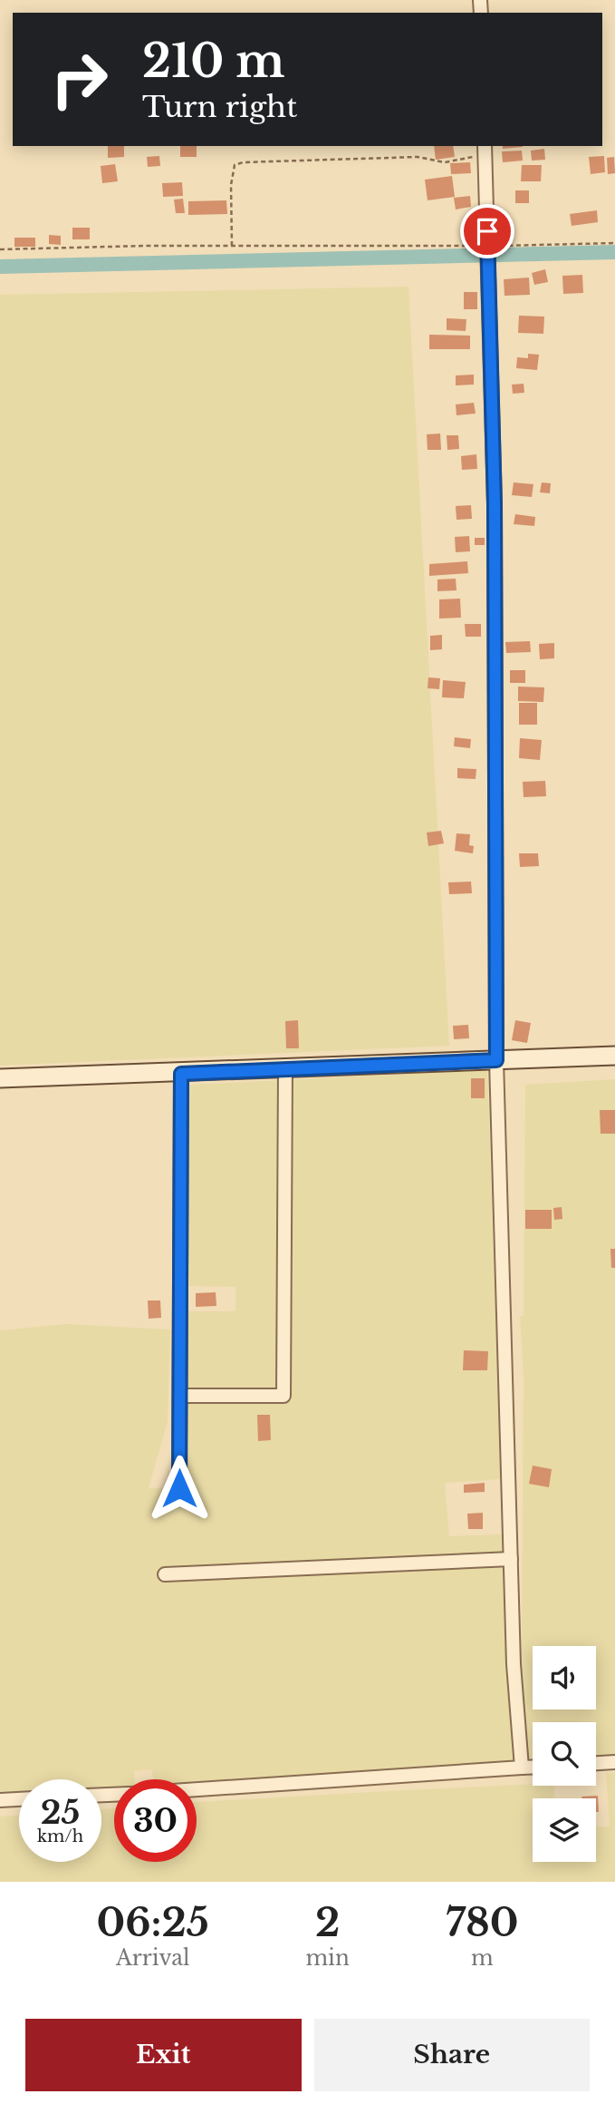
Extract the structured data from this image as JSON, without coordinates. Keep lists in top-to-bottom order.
{
  "page": {
    "turn": ["210 m", "Turn right"],
    "speed": "25 km/h",
    "limit": "30",
    "eta": [
      "06:25",
      "Arrival",
      "2",
      "min",
      "780",
      "m"
    ],
    "buttons": ["Exit", "Share"]
  }
}
